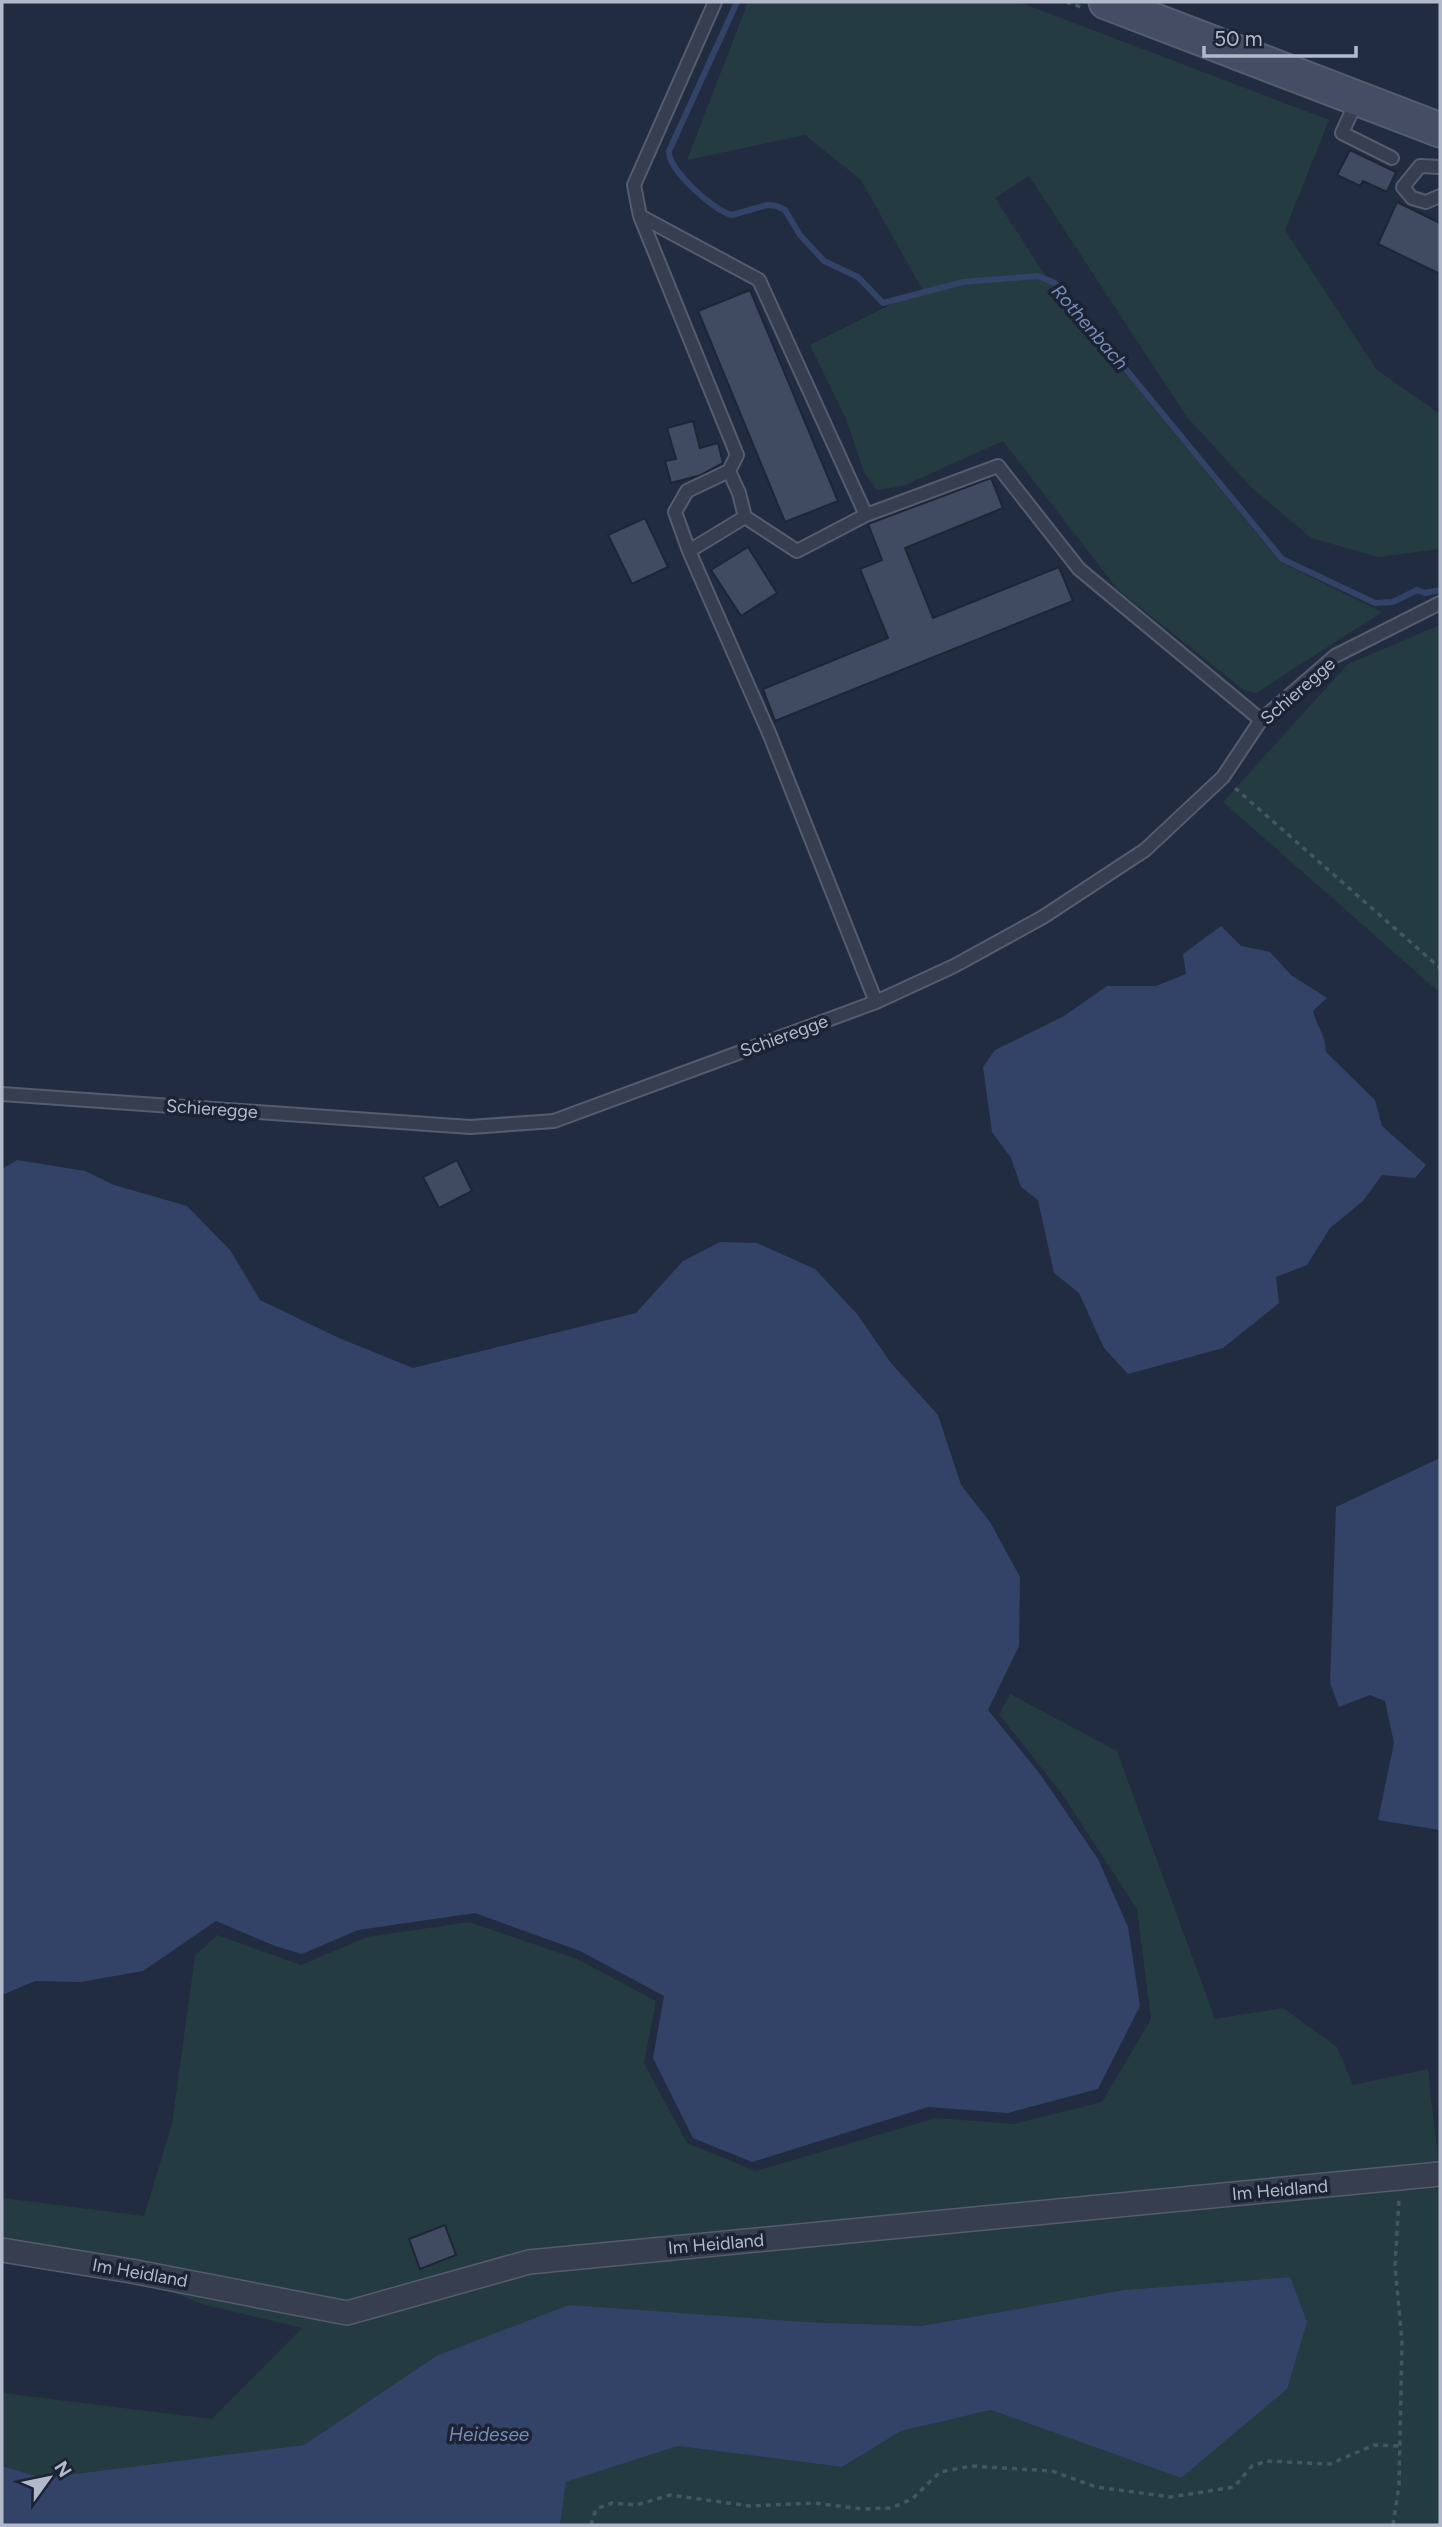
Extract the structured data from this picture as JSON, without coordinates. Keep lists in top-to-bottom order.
{
  "streets": {
    "street": ["Im Heidland"],
    "lane": ["Schieregge"]
  },
  "water": ["Rothenbach", "Heidesee"],
  "scale_bar": "50 m",
  "north": "top right"
}
